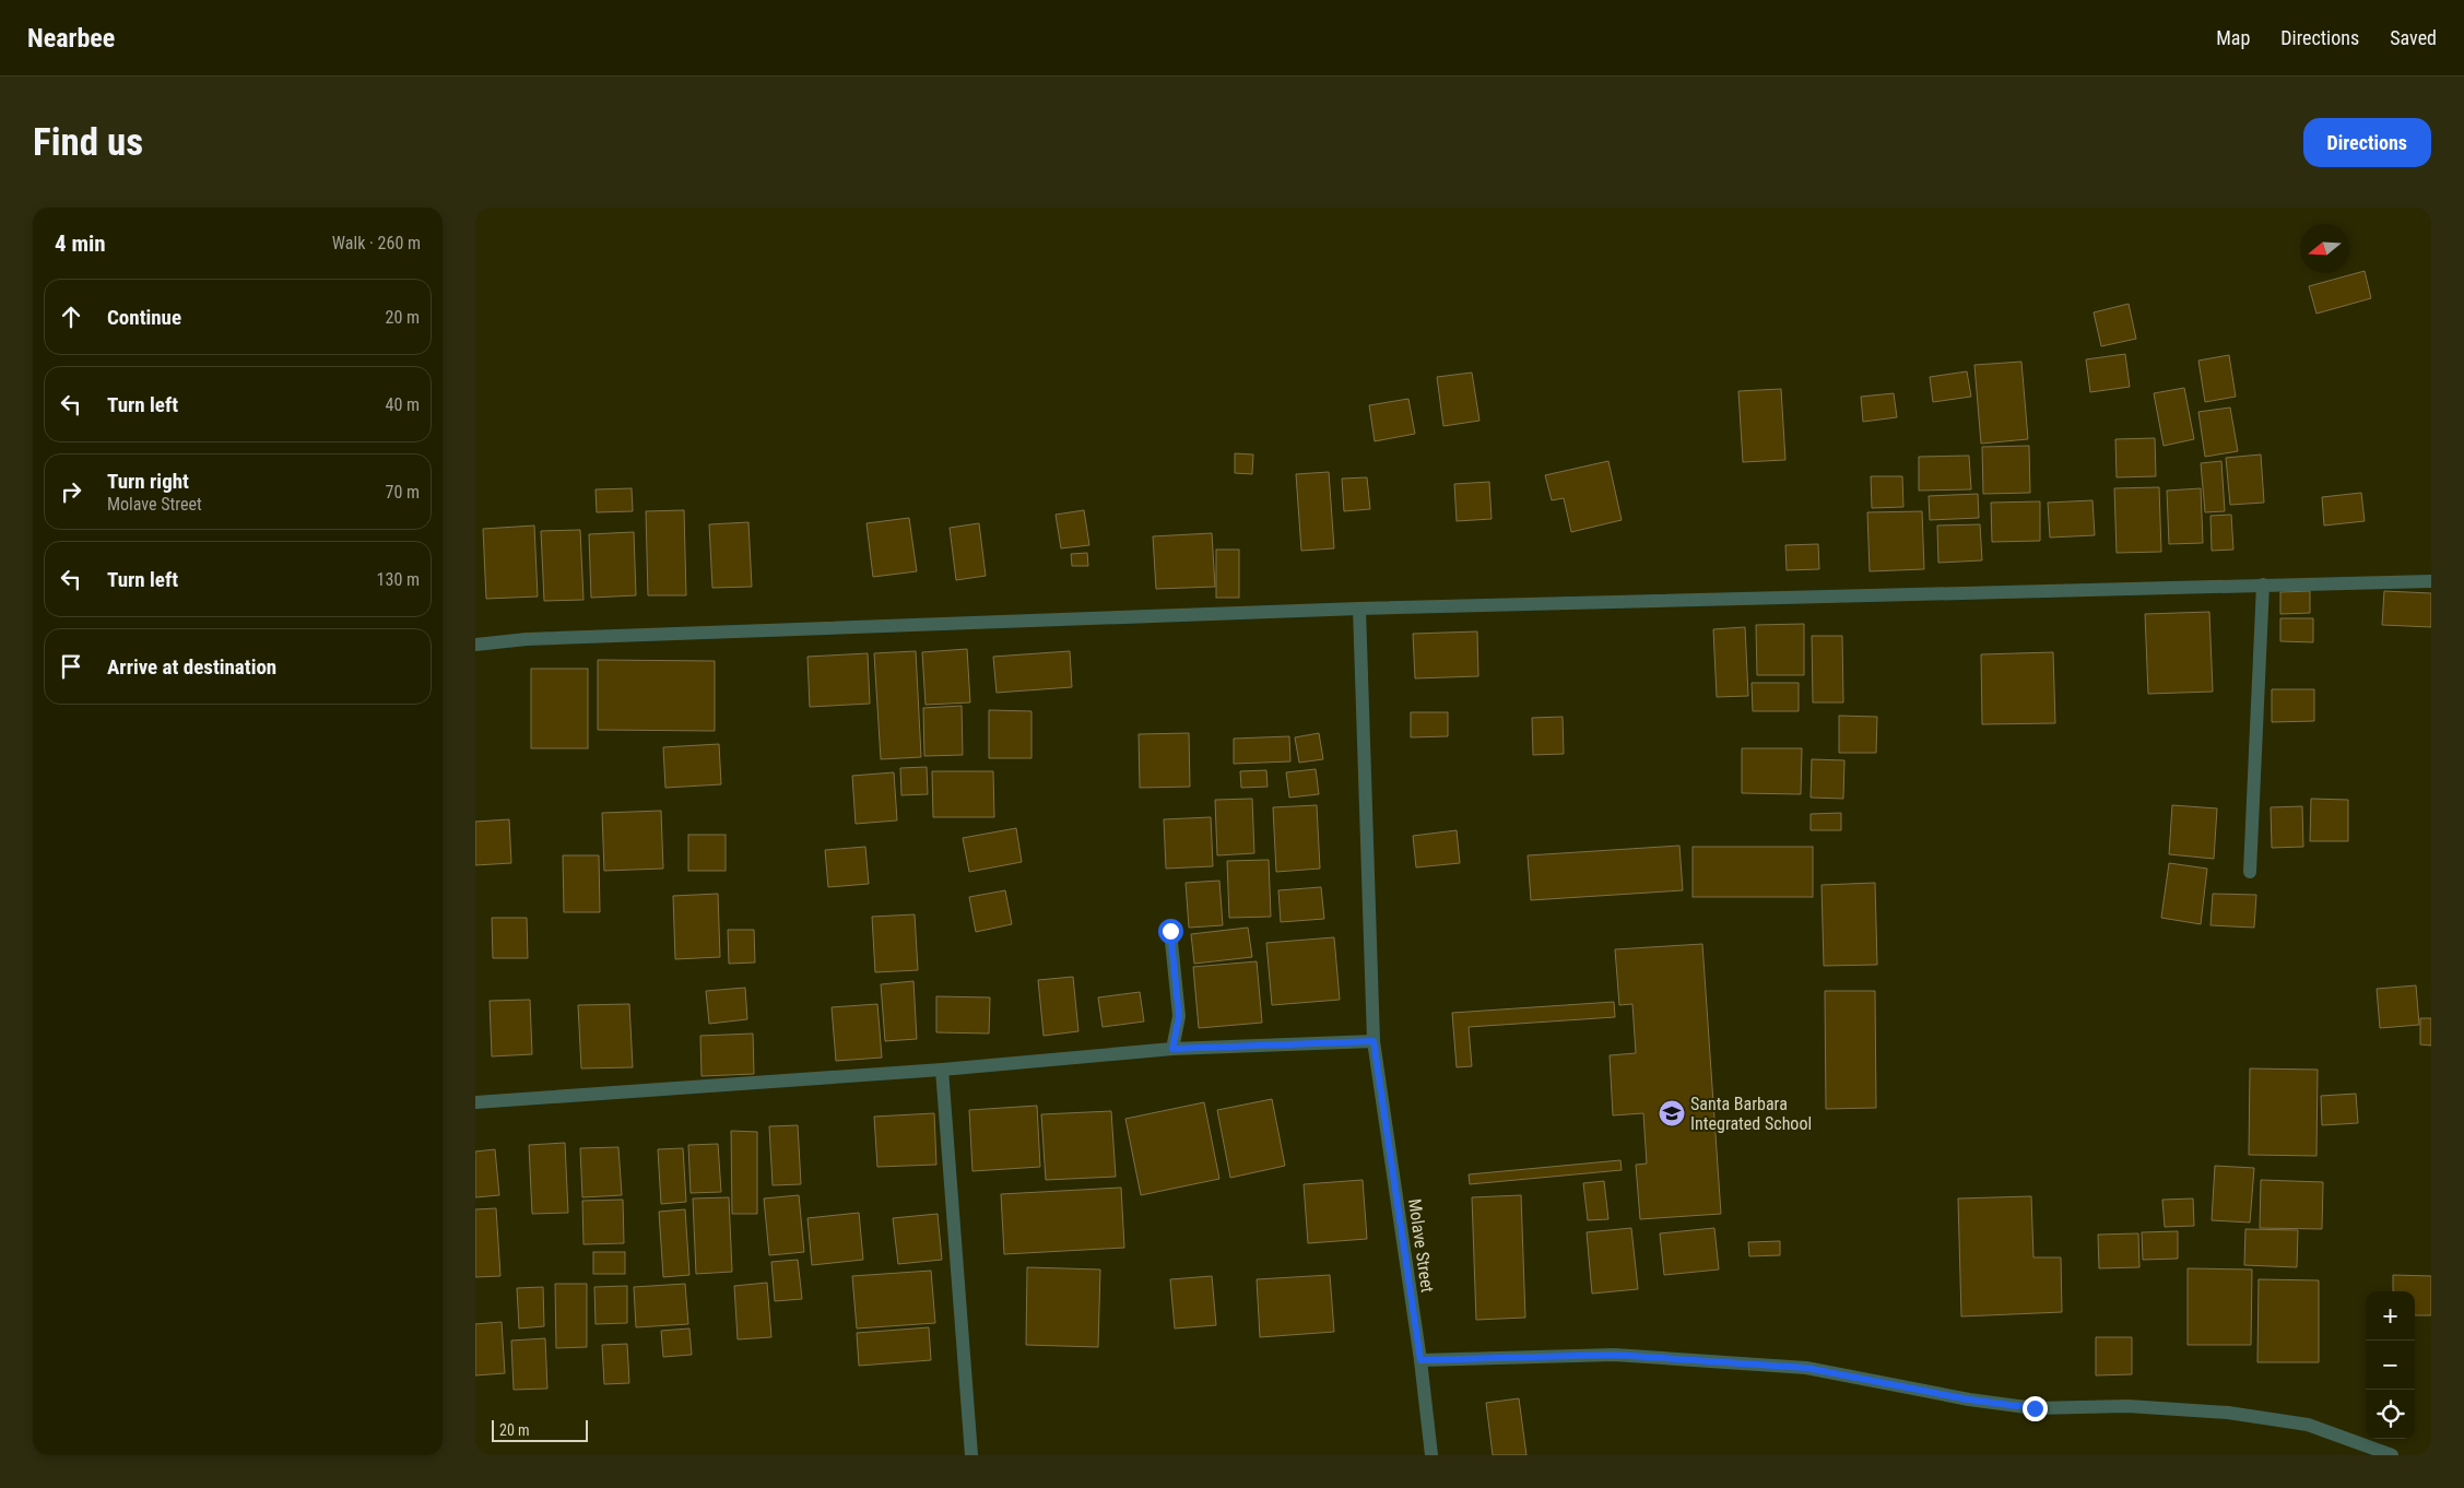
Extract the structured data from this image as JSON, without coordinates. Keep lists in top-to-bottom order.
{
  "streets": {
    "street": ["Molave Street"]
  },
  "places": {
    "school or university": ["Santa Barbara Integrated School"]
  },
  "scale_bar": "20 m",
  "north": "left",
  "page": {
    "header": "Nearbee",
    "nav": ["Map", "Directions", "Saved"],
    "buttons": "Directions",
    "title": "Find us",
    "heading": ["4 min", "Walk · 260 m"],
    "list": [
      ["Continue", "20 m"],
      ["Turn left", "40 m"],
      ["Turn right", "Molave Street", "70 m"],
      ["Turn left", "130 m"],
      "Arrive at destination"
    ],
    "map_buttons": ["+", "−"],
    "scale": "20 m"
  }
}
